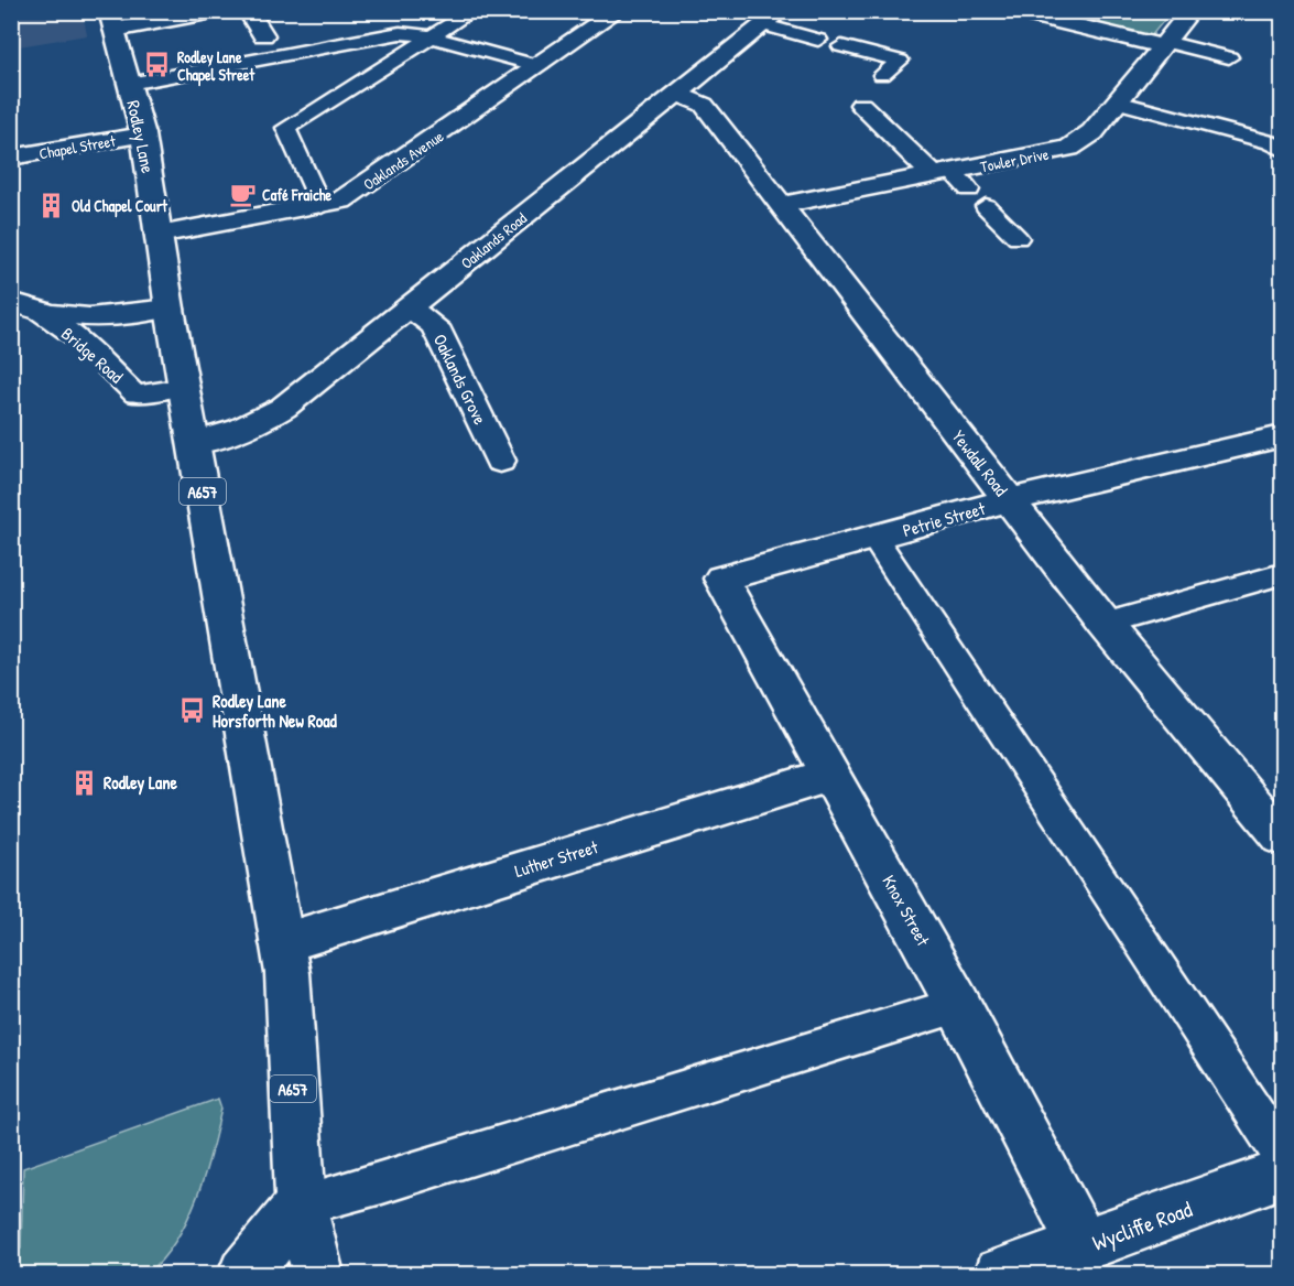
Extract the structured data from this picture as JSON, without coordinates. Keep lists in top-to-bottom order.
{
  "streets": {
    "street": [
      "Rodley Lane",
      "Chapel Street",
      "Oaklands Avenue",
      "Towler Drive",
      "Oaklands Road",
      "Bridge Road",
      "Oaklands Grove",
      "Yewdall Road",
      "A657",
      "Petrie Street",
      "Luther Street",
      "Knox Street",
      "Wycliffe Road"
    ]
  },
  "crossings": [
    ["Rodley Lane", "Chapel Street"],
    ["Rodley Lane", "Oaklands Avenue"],
    ["Rodley Lane", "Oaklands Road"],
    ["Rodley Lane", "Bridge Road"],
    ["Rodley Lane", "Luther Street"],
    ["Towler Drive", "Yewdall Road"],
    ["Oaklands Road", "Oaklands Grove"],
    ["Oaklands Road", "Yewdall Road"],
    ["Yewdall Road", "Petrie Street"],
    ["Petrie Street", "Knox Street"],
    ["Luther Street", "Knox Street"],
    ["Knox Street", "Wycliffe Road"]
  ],
  "places": {
    "bus stop": ["Rodley Lane Chapel Street", "Rodley Lane Horsforth New Road"],
    "cafe": ["Café Fraiche"],
    "building": ["Old Chapel Court", "Rodley Lane"]
  }
}
